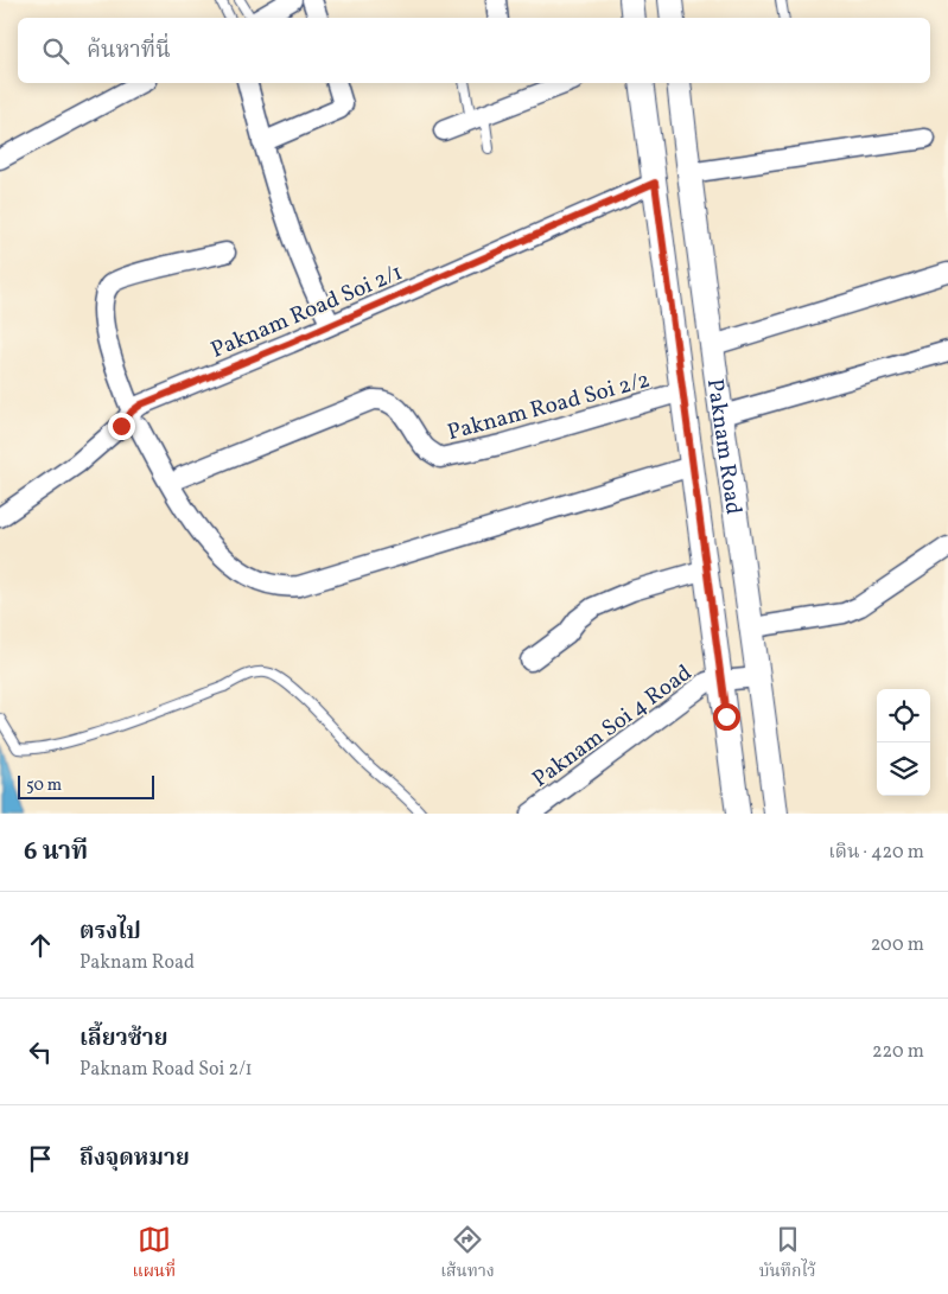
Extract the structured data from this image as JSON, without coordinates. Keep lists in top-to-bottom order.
{
  "streets": {
    "street": [
      "Paknam Road Soi 2/1",
      "Paknam Road Soi 2/2",
      "Paknam Road",
      "Paknam Soi 4 Road"
    ]
  },
  "crossings": [
    ["Paknam Road Soi 2/1", "Paknam Road"],
    ["Paknam Road Soi 2/2", "Paknam Road"],
    ["Paknam Road", "Paknam Soi 4 Road"]
  ],
  "scale_bar": "50 m",
  "page": {
    "search": "ค้นหาที่นี่",
    "scale": "50 m",
    "heading": ["6 นาที", "เดิน · 420 m"],
    "list": [
      ["ตรงไป", "Paknam Road", "200 m"],
      ["เลี้ยวซ้าย", "Paknam Road Soi 2/1", "220 m"],
      "ถึงจุดหมาย"
    ],
    "nav": ["แผนที่", "เส้นทาง", "บันทึกไว้"]
  }
}
